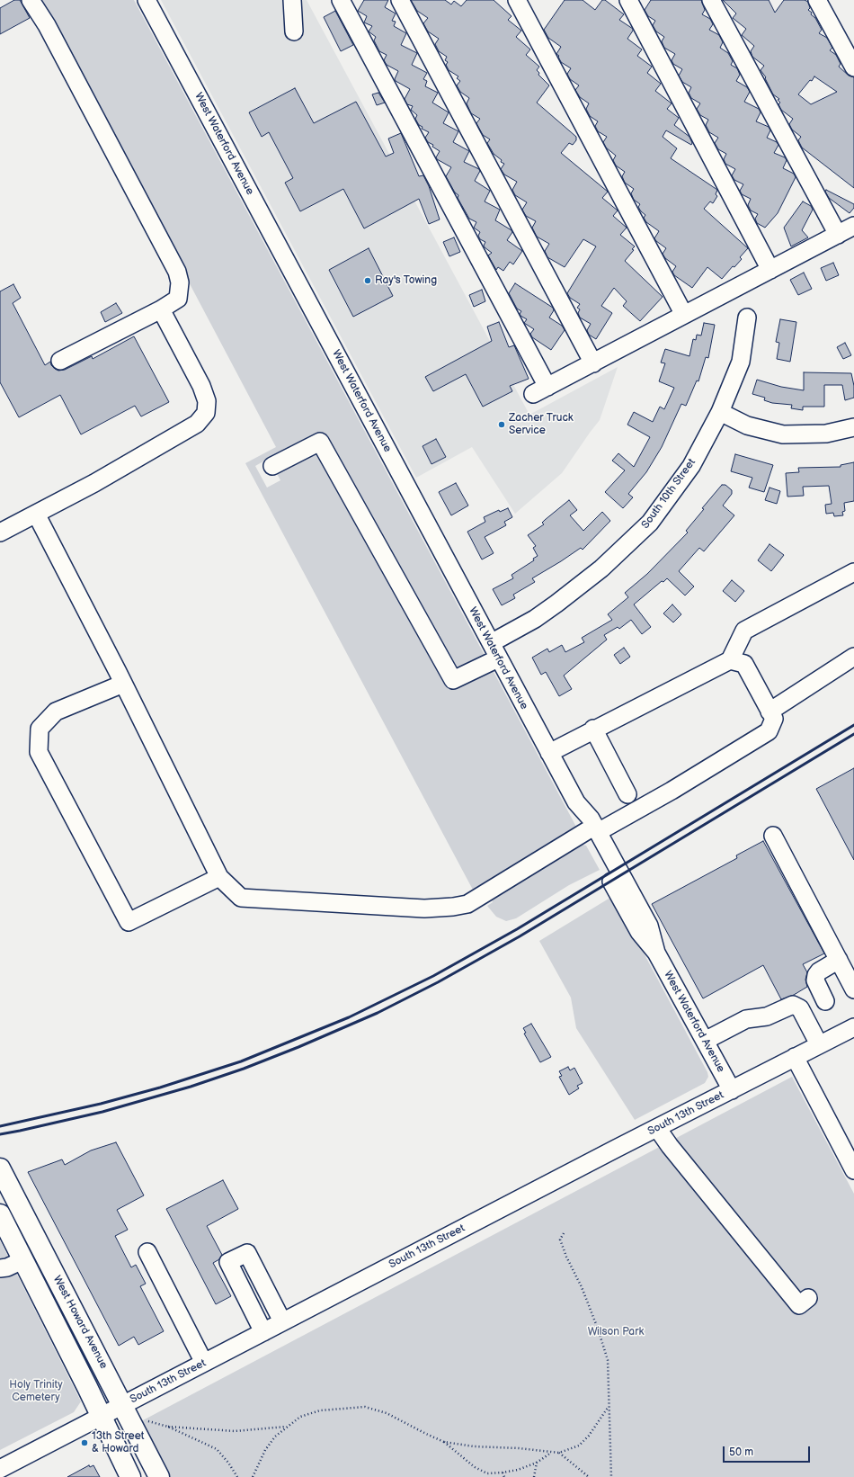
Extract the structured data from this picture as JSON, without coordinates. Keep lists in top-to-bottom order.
{
  "streets": {
    "main road": ["West Howard Avenue"],
    "street": ["West Waterford Avenue", "South 10th Street", "South 13th Street"]
  },
  "crossings": [
    ["West Waterford Avenue", "South 10th Street"],
    ["West Waterford Avenue", "South 13th Street"],
    ["South 13th Street", "West Howard Avenue"]
  ],
  "parks": ["Wilson Park", "Holy Trinity Cemetery"],
  "places": ["Ray's Towing", "Zacher Truck Service", "13th Street & Howard"],
  "scale_bar": "50 m"
}
